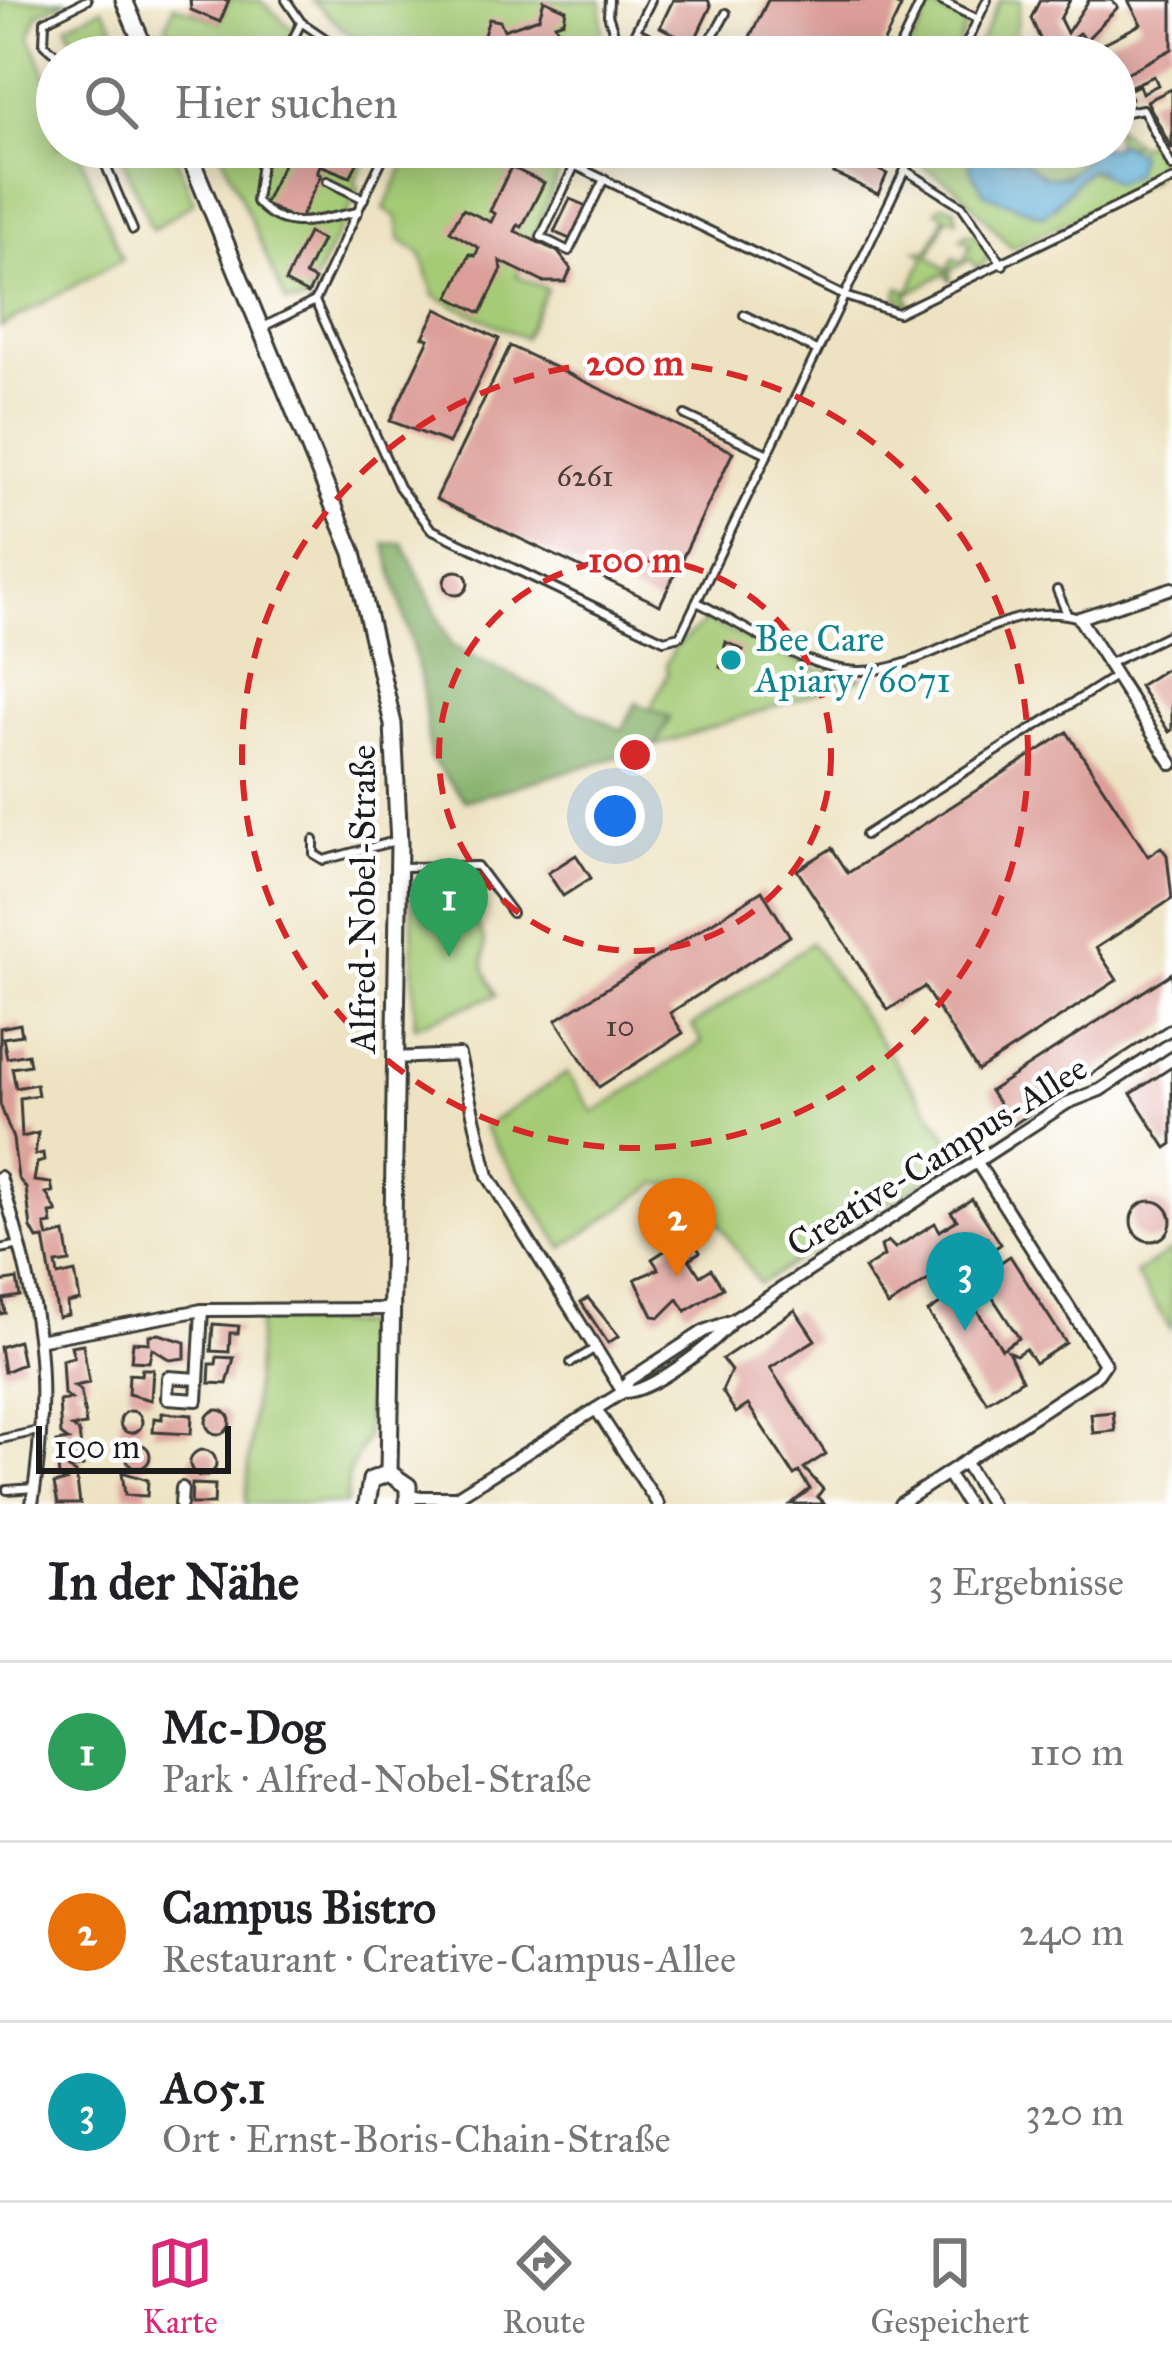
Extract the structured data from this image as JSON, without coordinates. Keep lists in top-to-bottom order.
{
  "streets": {
    "street": ["Alfred-Nobel-Straße", "Creative-Campus-Allee"]
  },
  "places": ["Bee Care Apiary / 6071"],
  "house_numbers": ["6261", "10"],
  "scale_bar": "100 m",
  "page": {
    "search": "Hier suchen",
    "pins": ["1", "2", "3"],
    "scale": "100 m",
    "heading": ["In der Nähe", "3 Ergebnisse"],
    "list": [
      {
        "mark": "1",
        "name": "Mc-Dog",
        "note": "Park · Alfred-Nobel-Straße",
        "value": "110 m"
      },
      {
        "mark": "2",
        "name": "Campus Bistro",
        "note": "Restaurant · Creative-Campus-Allee",
        "value": "240 m"
      },
      {
        "mark": "3",
        "name": "A05.1",
        "note": "Ort · Ernst-Boris-Chain-Straße",
        "value": "320 m"
      }
    ],
    "nav": ["Karte", "Route", "Gespeichert"]
  },
  "rings": ["200 m", "100 m"]
}
